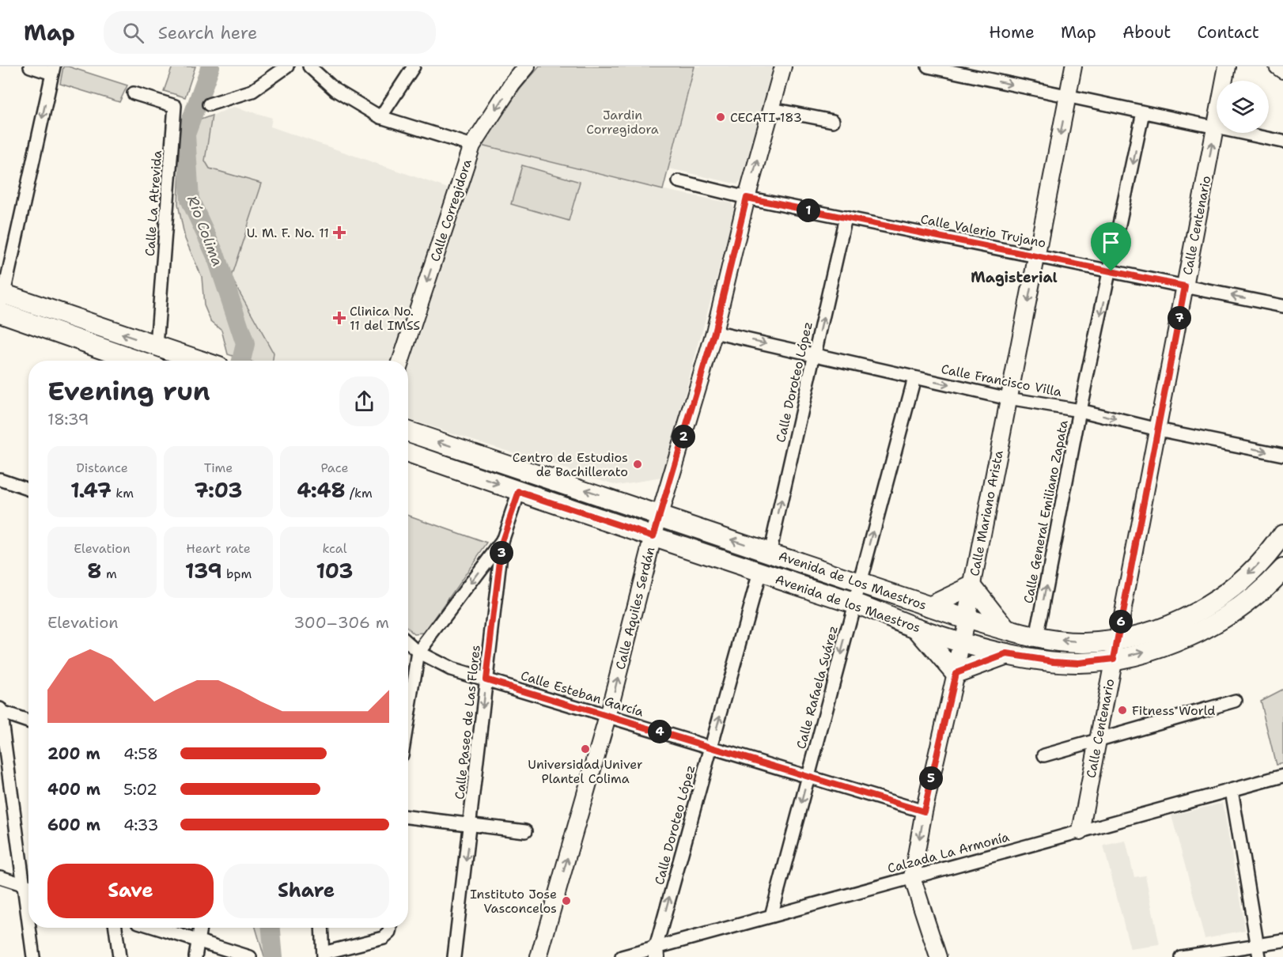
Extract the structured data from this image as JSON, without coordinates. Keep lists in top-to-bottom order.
{
  "streets": {
    "main road": ["Avenida de Los Maestros", "Avenida de los Maestros"],
    "street": [
      "Calle La Atrevida",
      "Calle Corregidora",
      "Calle Centenario",
      "Calle Valerio Trujano",
      "Calle Francisco Villa",
      "Calle Doroteo López",
      "Calle General Emiliano Zapata",
      "Calle Mariano Arista",
      "Calle Aquiles Serdán",
      "Calle Rafaela Suárez",
      "Calle Esteban García",
      "Calle Paseo de Las Flores",
      "Calzada La Armonía"
    ]
  },
  "crossings": [
    ["Calle Centenario", "Calle Valerio Trujano"],
    ["Calle Centenario", "Calle Francisco Villa"],
    ["Calle Centenario", "Avenida de Los Maestros"],
    ["Calle Centenario", "Avenida de los Maestros"],
    ["Calle Centenario", "Calzada La Armonía"],
    ["Calle Valerio Trujano", "Calle Doroteo López"],
    ["Calle Valerio Trujano", "Calle General Emiliano Zapata"],
    ["Calle Valerio Trujano", "Calle Mariano Arista"],
    ["Calle Valerio Trujano", "Calle Aquiles Serdán"],
    ["Calle Francisco Villa", "Calle Doroteo López"],
    ["Calle Francisco Villa", "Calle General Emiliano Zapata"],
    ["Calle Francisco Villa", "Calle Mariano Arista"],
    ["Calle Francisco Villa", "Calle Aquiles Serdán"],
    ["Calle Doroteo López", "Avenida de Los Maestros"],
    ["Calle Doroteo López", "Avenida de los Maestros"],
    ["Calle Doroteo López", "Calle Esteban García"],
    ["Calle Doroteo López", "Calzada La Armonía"],
    ["Calle General Emiliano Zapata", "Avenida de Los Maestros"],
    ["Calle Mariano Arista", "Avenida de Los Maestros"],
    ["Calle Mariano Arista", "Avenida de los Maestros"],
    ["Calle Mariano Arista", "Calle Esteban García"],
    ["Calle Mariano Arista", "Calzada La Armonía"],
    ["Avenida de Los Maestros", "Calle Aquiles Serdán"],
    ["Avenida de Los Maestros", "Calle Rafaela Suárez"],
    ["Avenida de los Maestros", "Calle Aquiles Serdán"],
    ["Avenida de los Maestros", "Calle Rafaela Suárez"],
    ["Avenida de los Maestros", "Calle Paseo de Las Flores"],
    ["Calle Aquiles Serdán", "Calle Esteban García"],
    ["Calle Rafaela Suárez", "Calle Esteban García"],
    ["Calle Rafaela Suárez", "Calzada La Armonía"],
    ["Calle Esteban García", "Calle Paseo de Las Flores"]
  ],
  "one_way": [
    "Calle Corregidora",
    "Calle Francisco Villa",
    "Calle Doroteo López",
    "Calle Mariano Arista",
    "Avenida de Los Maestros",
    "Calle Aquiles Serdán",
    "Calle Rafaela Suárez",
    "Calle Paseo de Las Flores"
  ],
  "districts": ["Magisterial"],
  "water": ["Río Colima"],
  "parks": ["Jardin Corregidora"],
  "places": {
    "other": [
      "CECATI 183",
      "Centro de Estudios de Bachillerato",
      "Fitness World",
      "Universidad Univer Plantel Colima",
      "Instituto Jose Vasconcelos"
    ],
    "health": ["U. M. F. No. 11", "Clinica No. 11 del IMSS"]
  },
  "page": {
    "header": "Map",
    "search": "Search here",
    "nav": [
      "Home",
      "Map",
      "About",
      "Contact"
    ],
    "pins": [
      "1",
      "7",
      "2",
      "3",
      "6",
      "4",
      "5"
    ],
    "heading": ["Evening run", "18:39"],
    "stats": [
      ["Distance", "1.47 km"],
      ["Time", "7:03"],
      ["Pace", "4:48 /km"],
      ["Elevation", "8 m"],
      ["Heart rate", "139 bpm"],
      ["kcal", "103"]
    ],
    "chart": ["Elevation", "300–306 m"],
    "list": [
      {
        "name": "200 m",
        "note": "4:58"
      },
      {
        "name": "400 m",
        "note": "5:02"
      },
      {
        "name": "600 m",
        "note": "4:33"
      }
    ],
    "buttons": ["Save", "Share"]
  }
}
